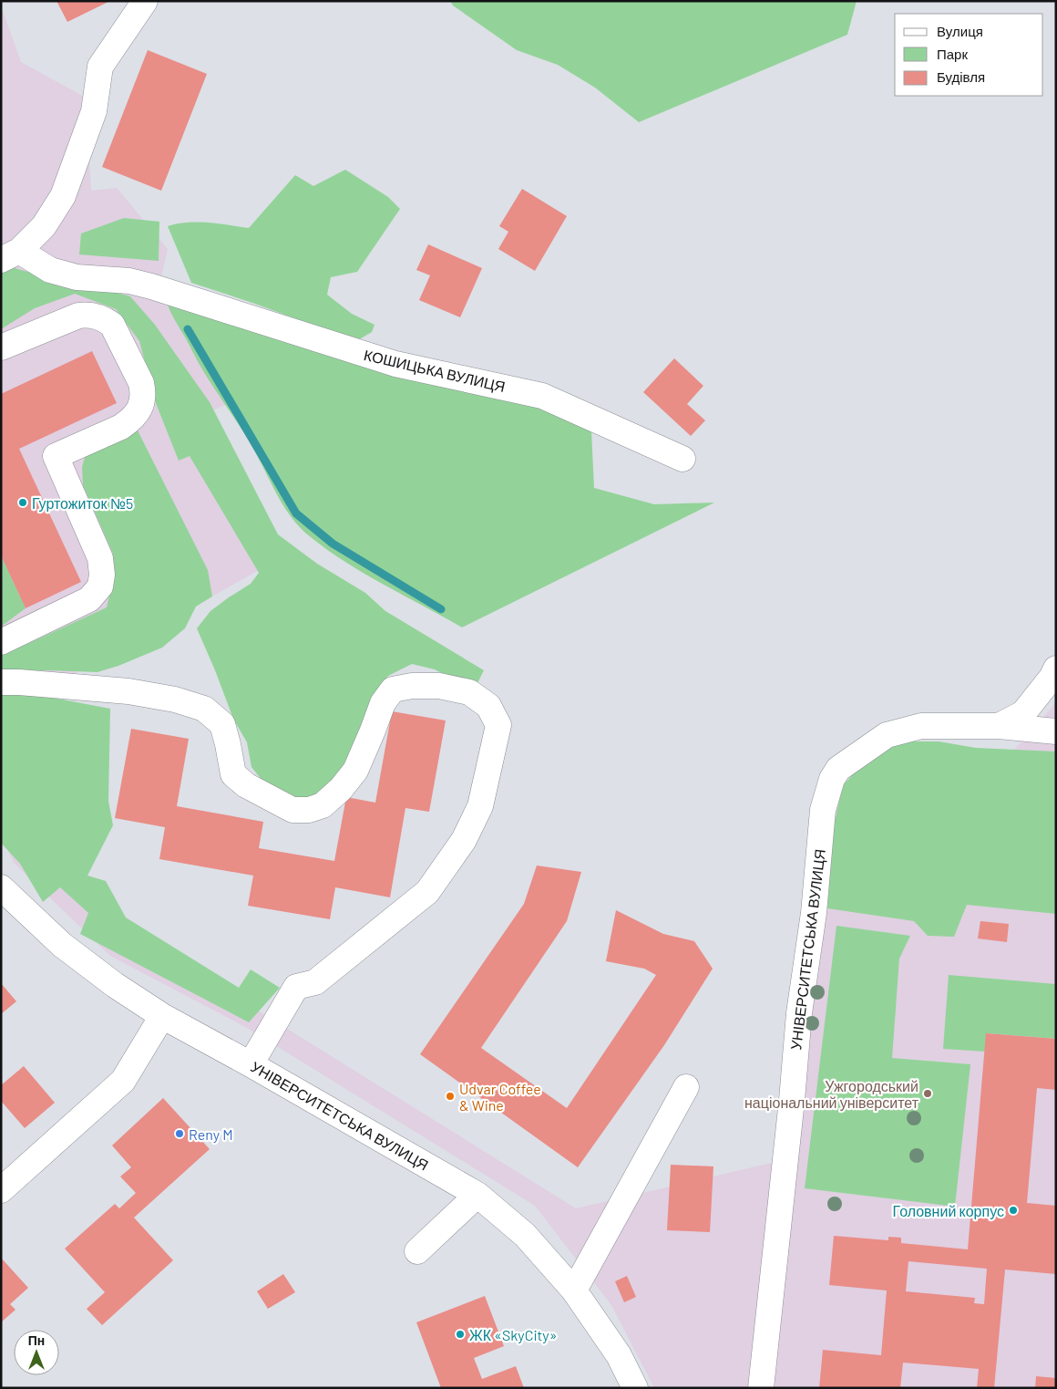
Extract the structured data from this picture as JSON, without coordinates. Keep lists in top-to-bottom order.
{
  "streets": {
    "street": ["КОШИЦЬКА ВУЛИЦЯ", "УНІВЕРСИТЕТСЬКА ВУЛИЦЯ"]
  },
  "places": [
    "Гуртожиток №5",
    "Ужгородський національний університет",
    "Udvar Coffee & Wine",
    "Reny M",
    "Головний корпус",
    "ЖК «SkyCity»"
  ],
  "legend": ["Вулиця", "Парк", "Будівля"],
  "north": "top"
}
